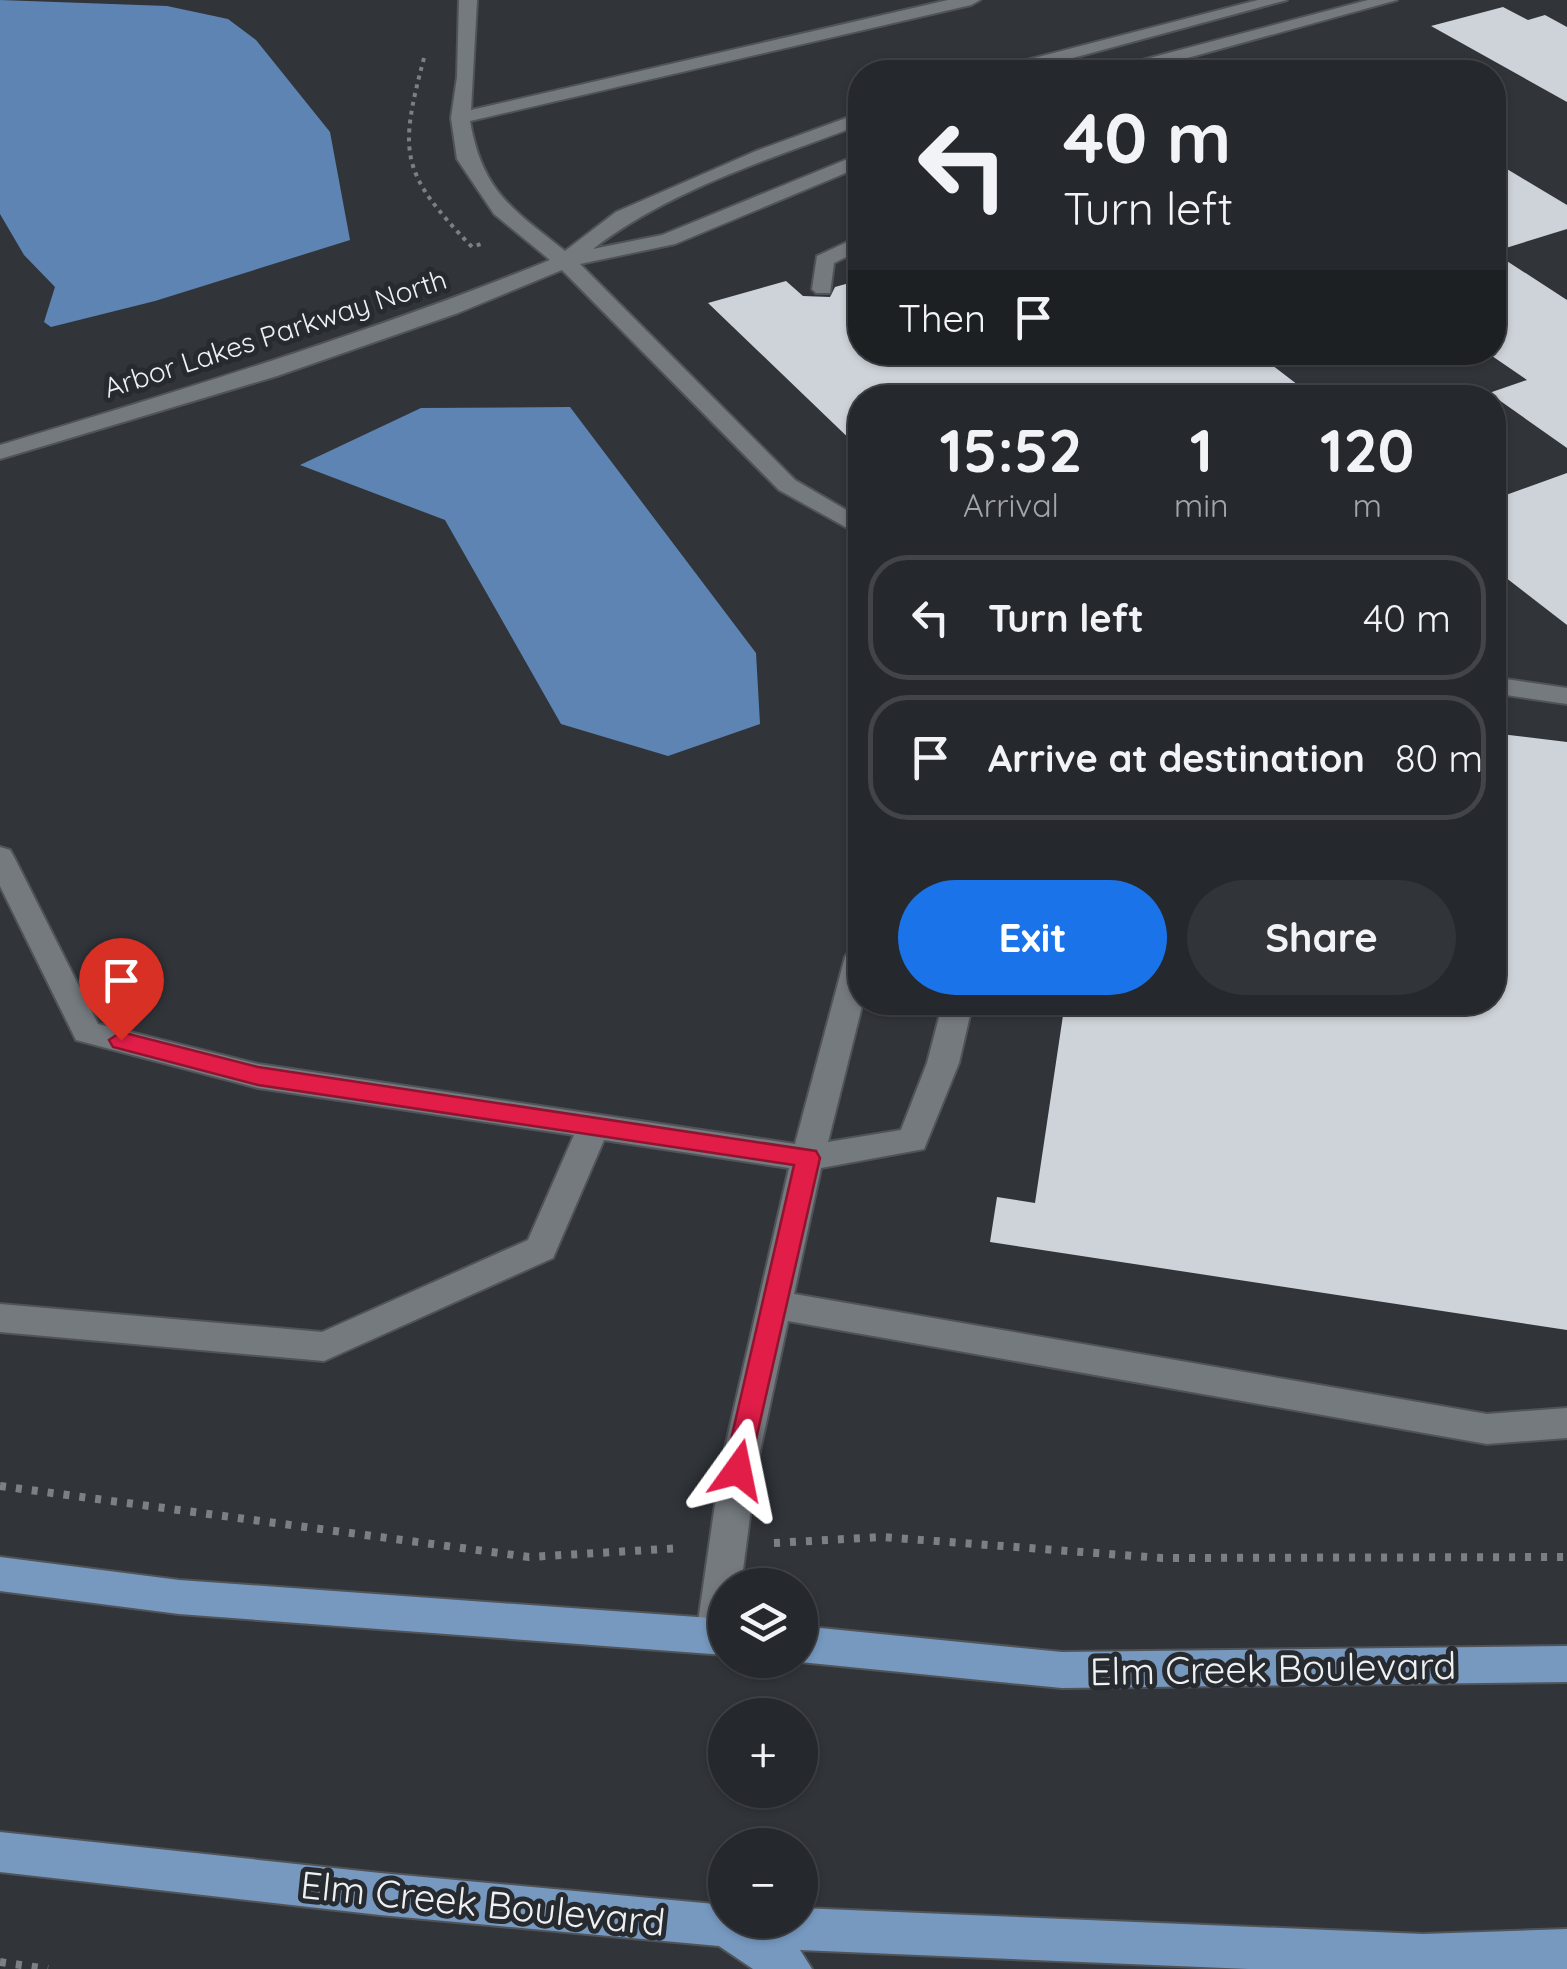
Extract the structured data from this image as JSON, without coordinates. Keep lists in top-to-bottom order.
{
  "streets": {
    "main road": ["Elm Creek Boulevard"],
    "street": ["Arbor Lakes Parkway North"]
  },
  "page": {
    "turn": ["40 m", "Turn left"],
    "then": "Then",
    "eta": [
      "15:52",
      "Arrival",
      "1",
      "min",
      "120",
      "m"
    ],
    "list": [
      {
        "name": "Turn left",
        "value": "40 m"
      },
      {
        "name": "Arrive at destination",
        "value": "80 m"
      }
    ],
    "buttons": ["Exit", "Share"],
    "map_buttons": ["+", "−"]
  }
}
